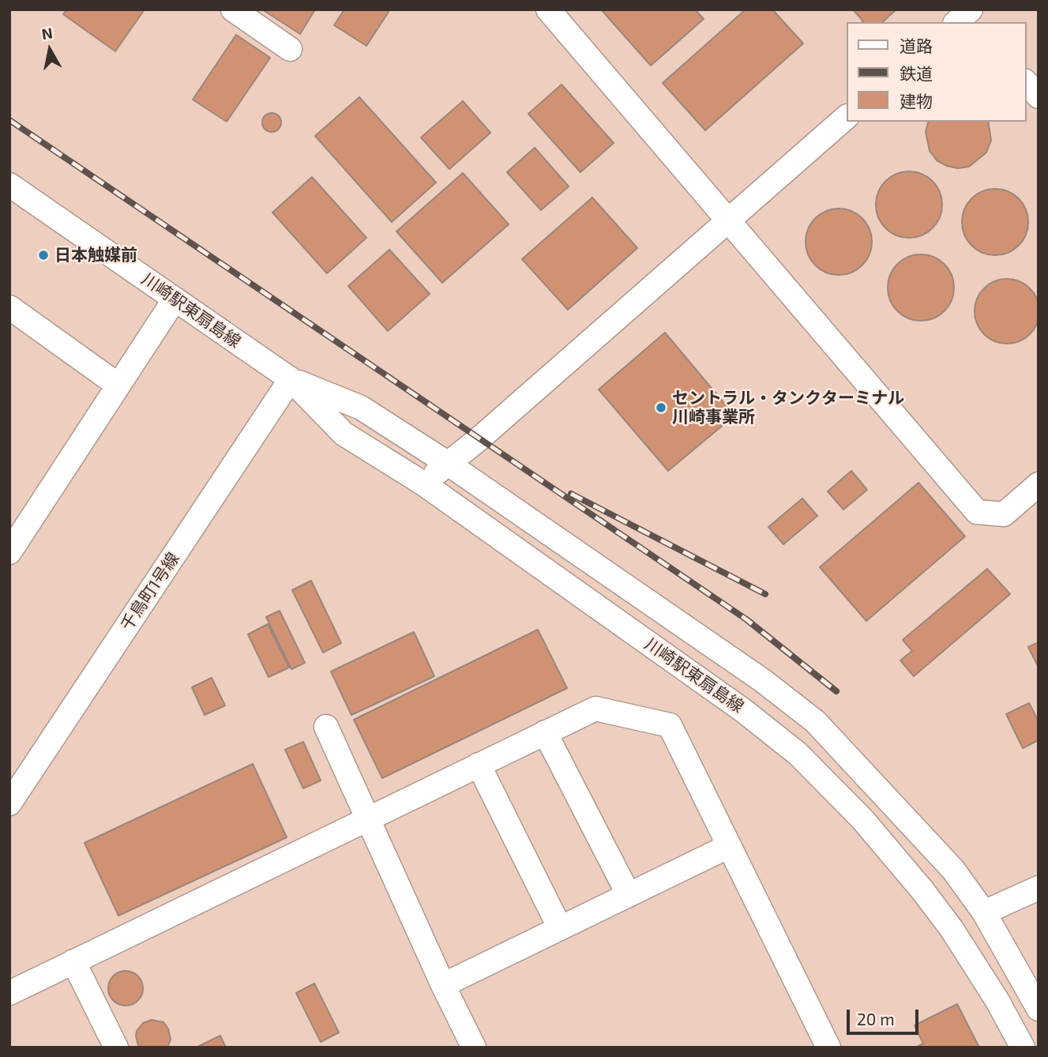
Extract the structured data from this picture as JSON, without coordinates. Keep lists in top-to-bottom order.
{
  "streets": {
    "street": ["川崎駅東扇島線", "千鳥町1号線"]
  },
  "crossings": [
    ["川崎駅東扇島線", "千鳥町1号線"]
  ],
  "places": ["日本触媒前", "セントラル・タンクターミナル 川崎事業所"],
  "legend": ["道路", "鉄道", "建物"],
  "scale_bar": "20 m",
  "north": "top"
}
